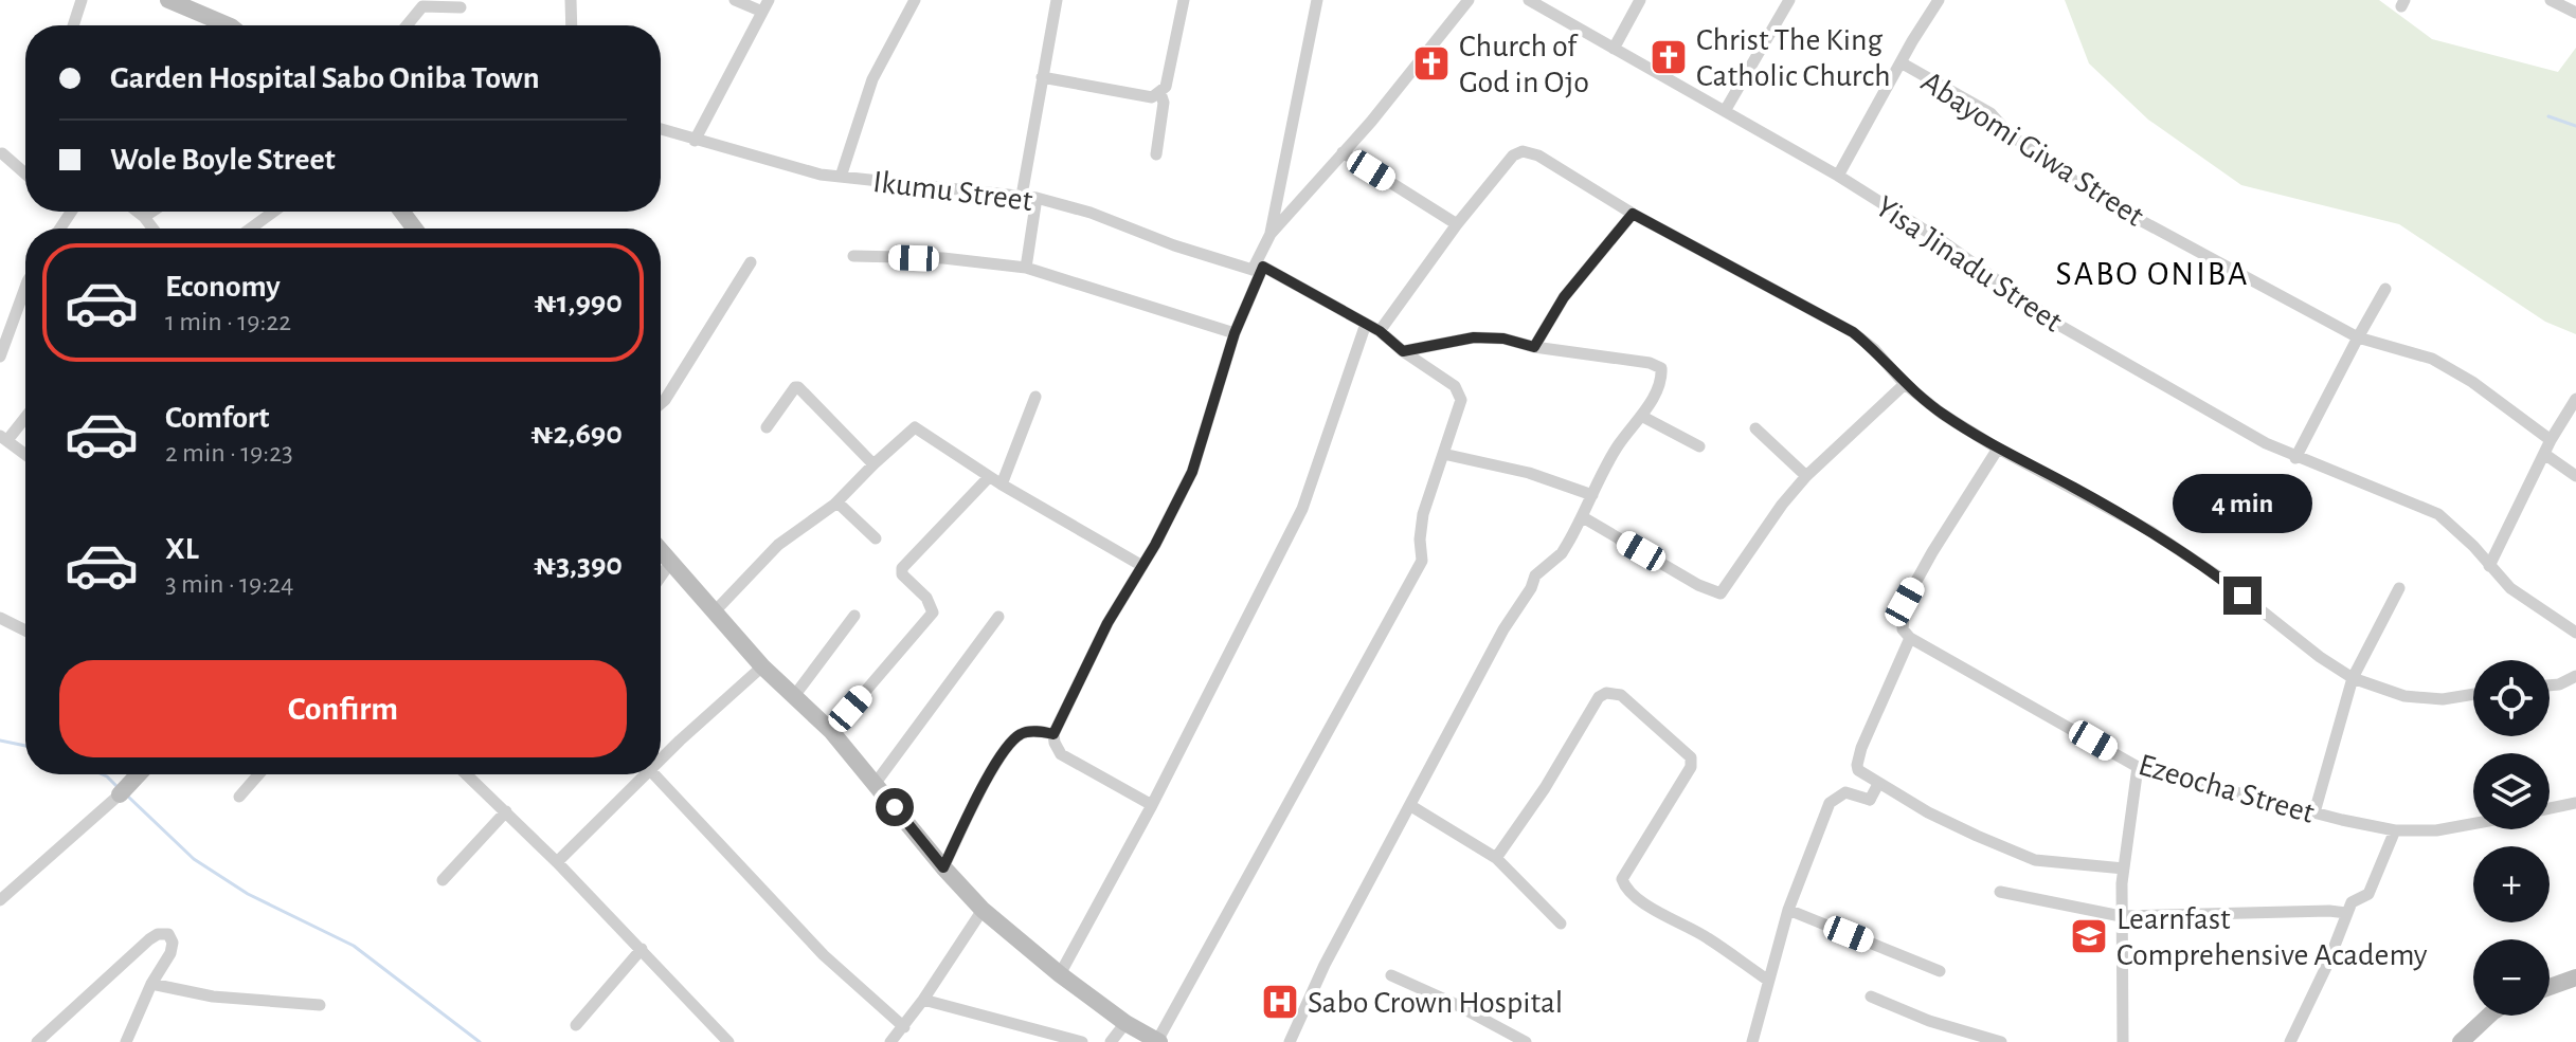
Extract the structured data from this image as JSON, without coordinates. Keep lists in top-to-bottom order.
{
  "streets": {
    "street": [
      "Abayomi Giwa Street",
      "Ikumu Street",
      "Yisa Jinadu Street",
      "Ezeocha Street"
    ]
  },
  "districts": ["SABO ONIBA"],
  "places": {
    "church": ["Christ The King Catholic Church", "Church of God in Ojo"],
    "school or university": ["Learnfast Comprehensive Academy"],
    "hospital": ["Sabo Crown Hospital"]
  },
  "page": {
    "banner": ["Garden Hospital Sabo Oniba Town", "Wole Boyle Street"],
    "list": [
      {
        "name": "Economy",
        "note": "1 min · 19:22",
        "value": "₦1,990"
      },
      {
        "name": "Comfort",
        "note": "2 min · 19:23",
        "value": "₦2,690"
      },
      {
        "name": "XL",
        "note": "3 min · 19:24",
        "value": "₦3,390"
      }
    ],
    "bubble": "4 min",
    "buttons": "Confirm",
    "map_buttons": ["+", "−"]
  }
}
